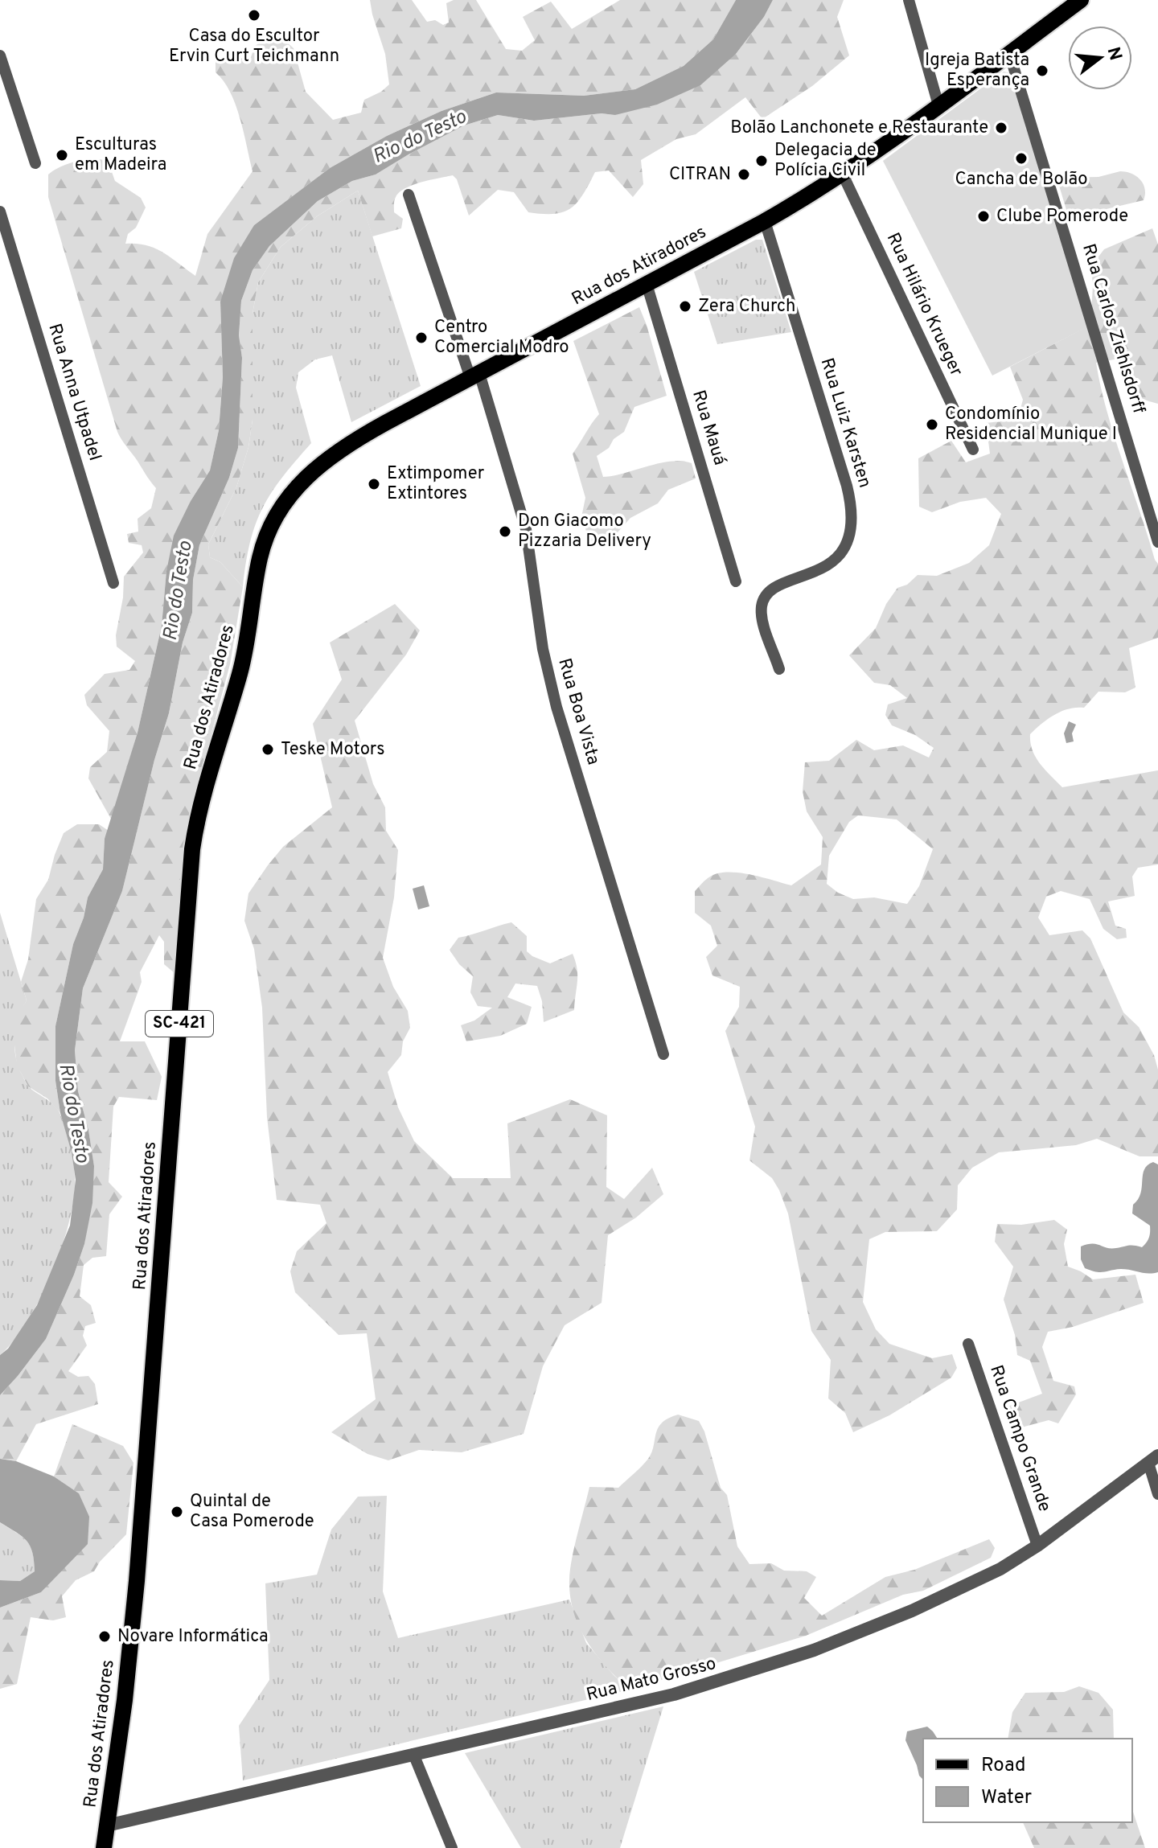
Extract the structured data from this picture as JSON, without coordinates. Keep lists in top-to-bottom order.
{
  "streets": {
    "main road": ["Rua dos Atiradores", "SC-421"],
    "street": [
      "Rua Hilário Krueger",
      "Rua Carlos Ziehlsdorff",
      "Rua Anna Utpadel",
      "Rua Luiz Karsten",
      "Rua Mauá",
      "Rua Boa Vista",
      "Rua Campo Grande",
      "Rua Mato Grosso"
    ]
  },
  "crossings": [
    ["Rua dos Atiradores", "Rua Hilário Krueger"],
    ["Rua dos Atiradores", "Rua Carlos Ziehlsdorff"],
    ["Rua dos Atiradores", "Rua Luiz Karsten"],
    ["Rua dos Atiradores", "Rua Mauá"],
    ["Rua dos Atiradores", "Rua Boa Vista"],
    ["Rua dos Atiradores", "Rua Mato Grosso"],
    ["Rua Campo Grande", "Rua Mato Grosso"]
  ],
  "water": ["Rio do Testo"],
  "places": [
    "Casa do Escultor Ervin Curt Teichmann",
    "Igreja Batista Esperança",
    "Bolão Lanchonete e Restaurante",
    "Esculturas em Madeira",
    "Cancha de Bolão",
    "Delegacia de Polícia Civil",
    "CITRAN",
    "Clube Pomerode",
    "Zera Church",
    "Centro Comercial Modro",
    "Condomínio Residencial Munique I",
    "Extimpomer Extintores",
    "Don Giacomo Pizzaria Delivery",
    "Teske Motors",
    "Quintal de Casa Pomerode",
    "Novare Informática"
  ],
  "legend": ["Road", "Water"],
  "north": "right"
}
